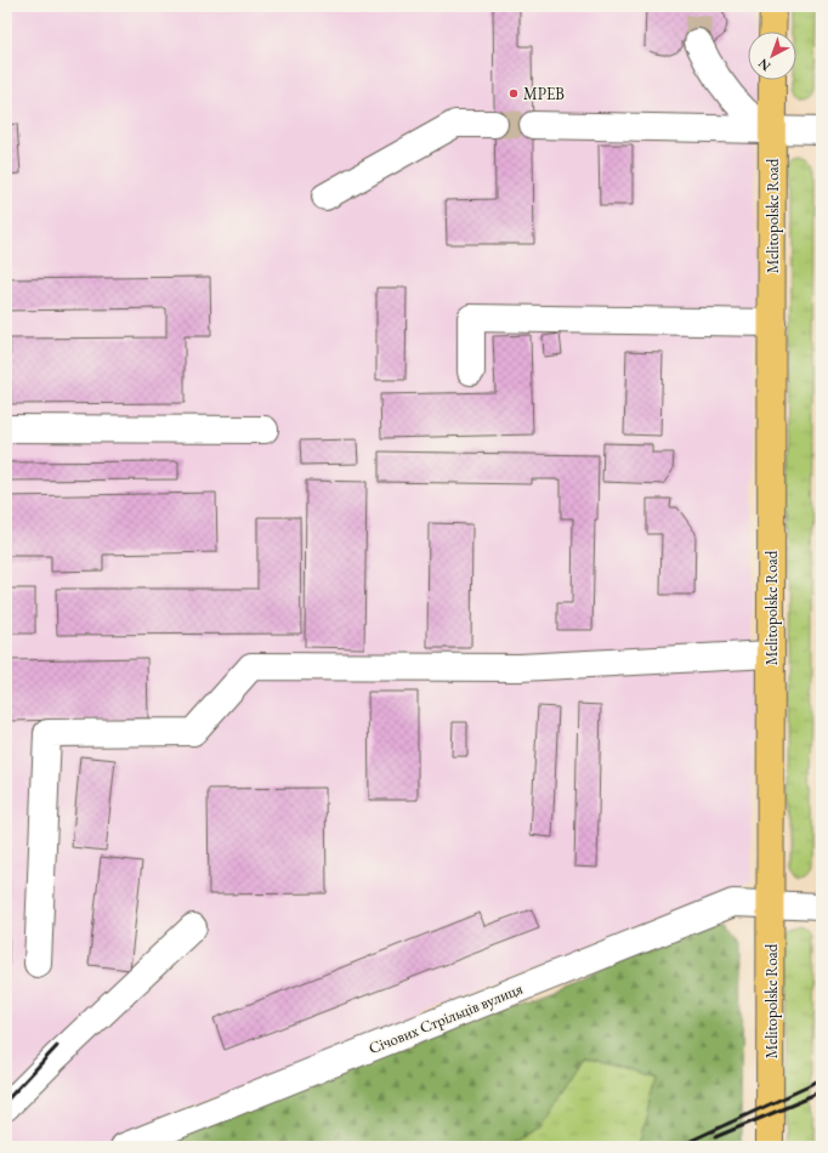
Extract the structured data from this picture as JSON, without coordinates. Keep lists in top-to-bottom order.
{
  "streets": {
    "main road": ["Melitopolske Road"],
    "street": ["Січових Стрільців вулиця"]
  },
  "crossings": [
    ["Melitopolske Road", "Січових Стрільців вулиця"]
  ],
  "places": ["МРЕВ"],
  "north": "bottom left"
}
